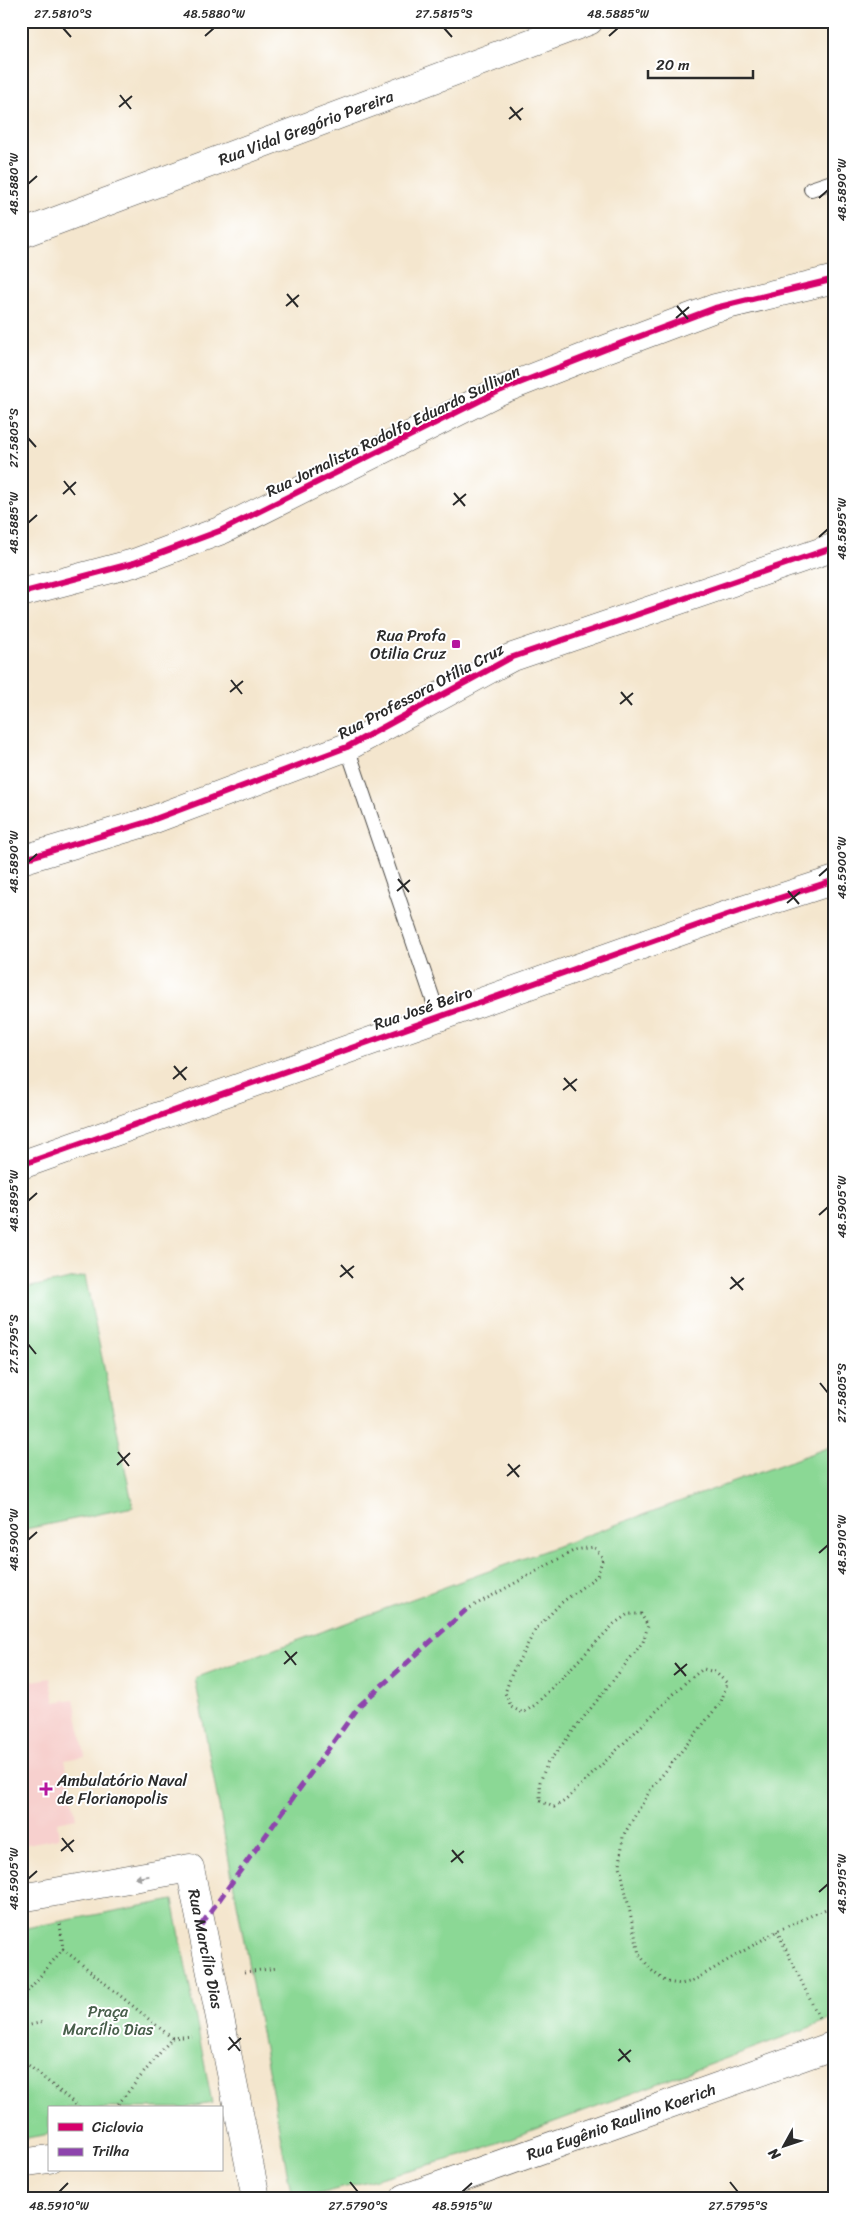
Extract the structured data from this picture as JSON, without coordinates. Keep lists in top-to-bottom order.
{
  "streets": {
    "street": [
      "Rua Vidal Gregório Pereira",
      "Rua Jornalista Rodolfo Eduardo Sullivan",
      "Rua Professora Otília Cruz",
      "Rua José Beiro",
      "Rua Marcílio Dias",
      "Rua Eugênio Raulino Koerich"
    ]
  },
  "parks": ["Praça Marcílio Dias"],
  "places": {
    "transit": ["Rua Profa Otilia Cruz"],
    "health": ["Ambulatório Naval de Florianopolis"]
  },
  "legend": ["Ciclovia", "Trilha"],
  "scale_bar": "20 m",
  "north": "bottom left",
  "coordinates": [
    "27.5810°S",
    "48.5880°W",
    "27.5815°S",
    "48.5885°W",
    "48.5890°W",
    "27.5805°S",
    "48.5895°W",
    "48.5900°W",
    "48.5905°W",
    "27.5795°S",
    "48.5910°W",
    "48.5915°W",
    "27.5790°S"
  ]
}
